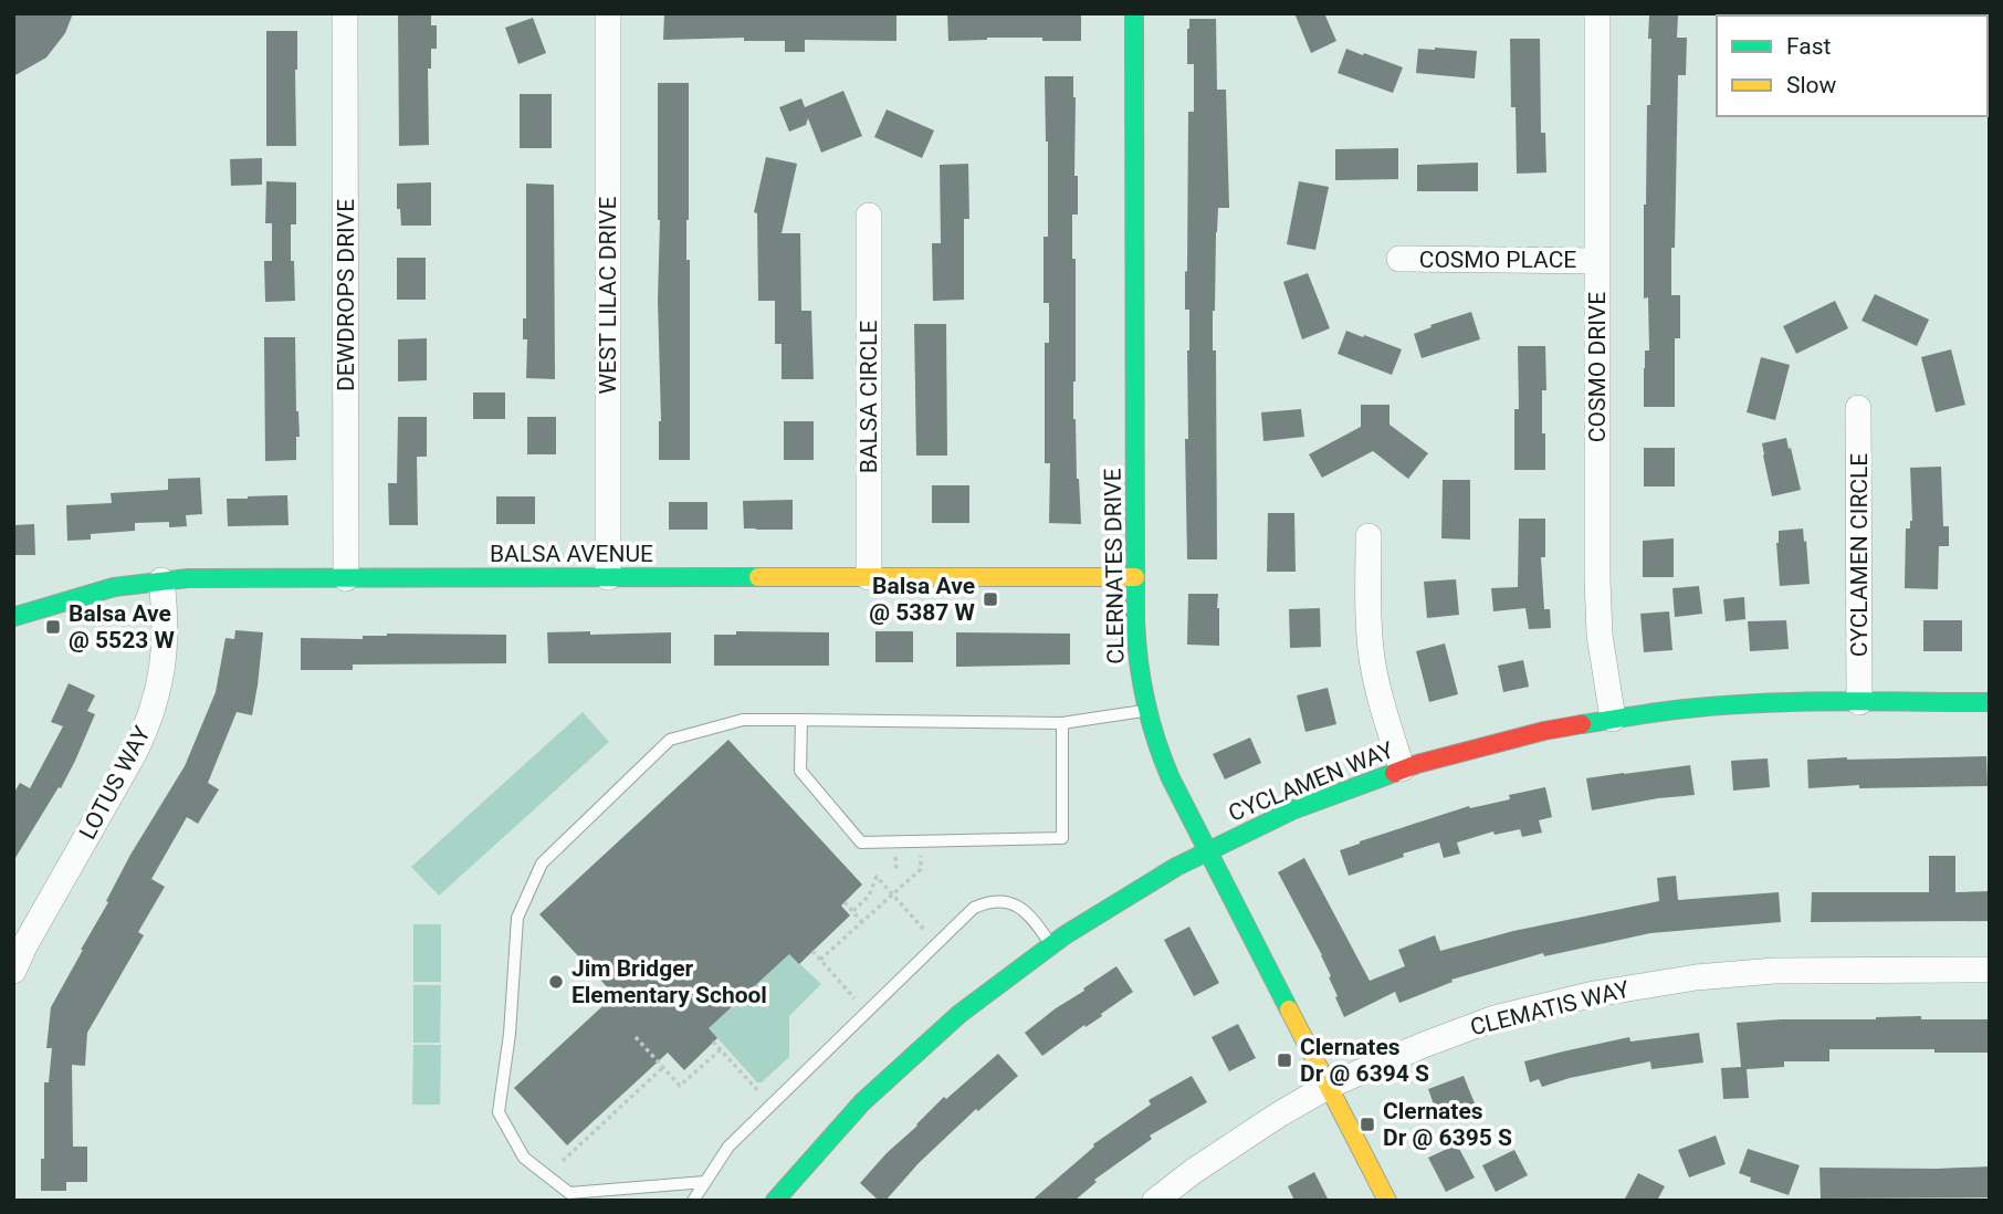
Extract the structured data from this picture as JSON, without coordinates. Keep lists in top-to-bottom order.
{
  "streets": {
    "street": [
      "COSMO PLACE",
      "DEWDROPS DRIVE",
      "WEST LILAC DRIVE",
      "COSMO DRIVE",
      "BALSA CIRCLE",
      "BALSA AVENUE",
      "CYCLAMEN CIRCLE",
      "CLERNATES DRIVE",
      "CYCLAMEN WAY",
      "LOTUS WAY",
      "CLEMATIS WAY"
    ]
  },
  "crossings": [
    ["COSMO PLACE", "COSMO DRIVE"],
    ["DEWDROPS DRIVE", "BALSA AVENUE"],
    ["WEST LILAC DRIVE", "BALSA AVENUE"],
    ["COSMO DRIVE", "CYCLAMEN WAY"],
    ["BALSA CIRCLE", "BALSA AVENUE"],
    ["BALSA AVENUE", "CLERNATES DRIVE"],
    ["BALSA AVENUE", "LOTUS WAY"],
    ["CYCLAMEN CIRCLE", "CYCLAMEN WAY"],
    ["CLERNATES DRIVE", "CYCLAMEN WAY"],
    ["CLERNATES DRIVE", "CLEMATIS WAY"]
  ],
  "places": {
    "transit": [
      "Balsa Ave @ 5387 W",
      "Balsa Ave @ 5523 W",
      "Clernates Dr @ 6394 S",
      "Clernates Dr @ 6395 S"
    ],
    "other": ["Jim Bridger Elementary School"]
  },
  "legend": ["Fast", "Slow"]
}
